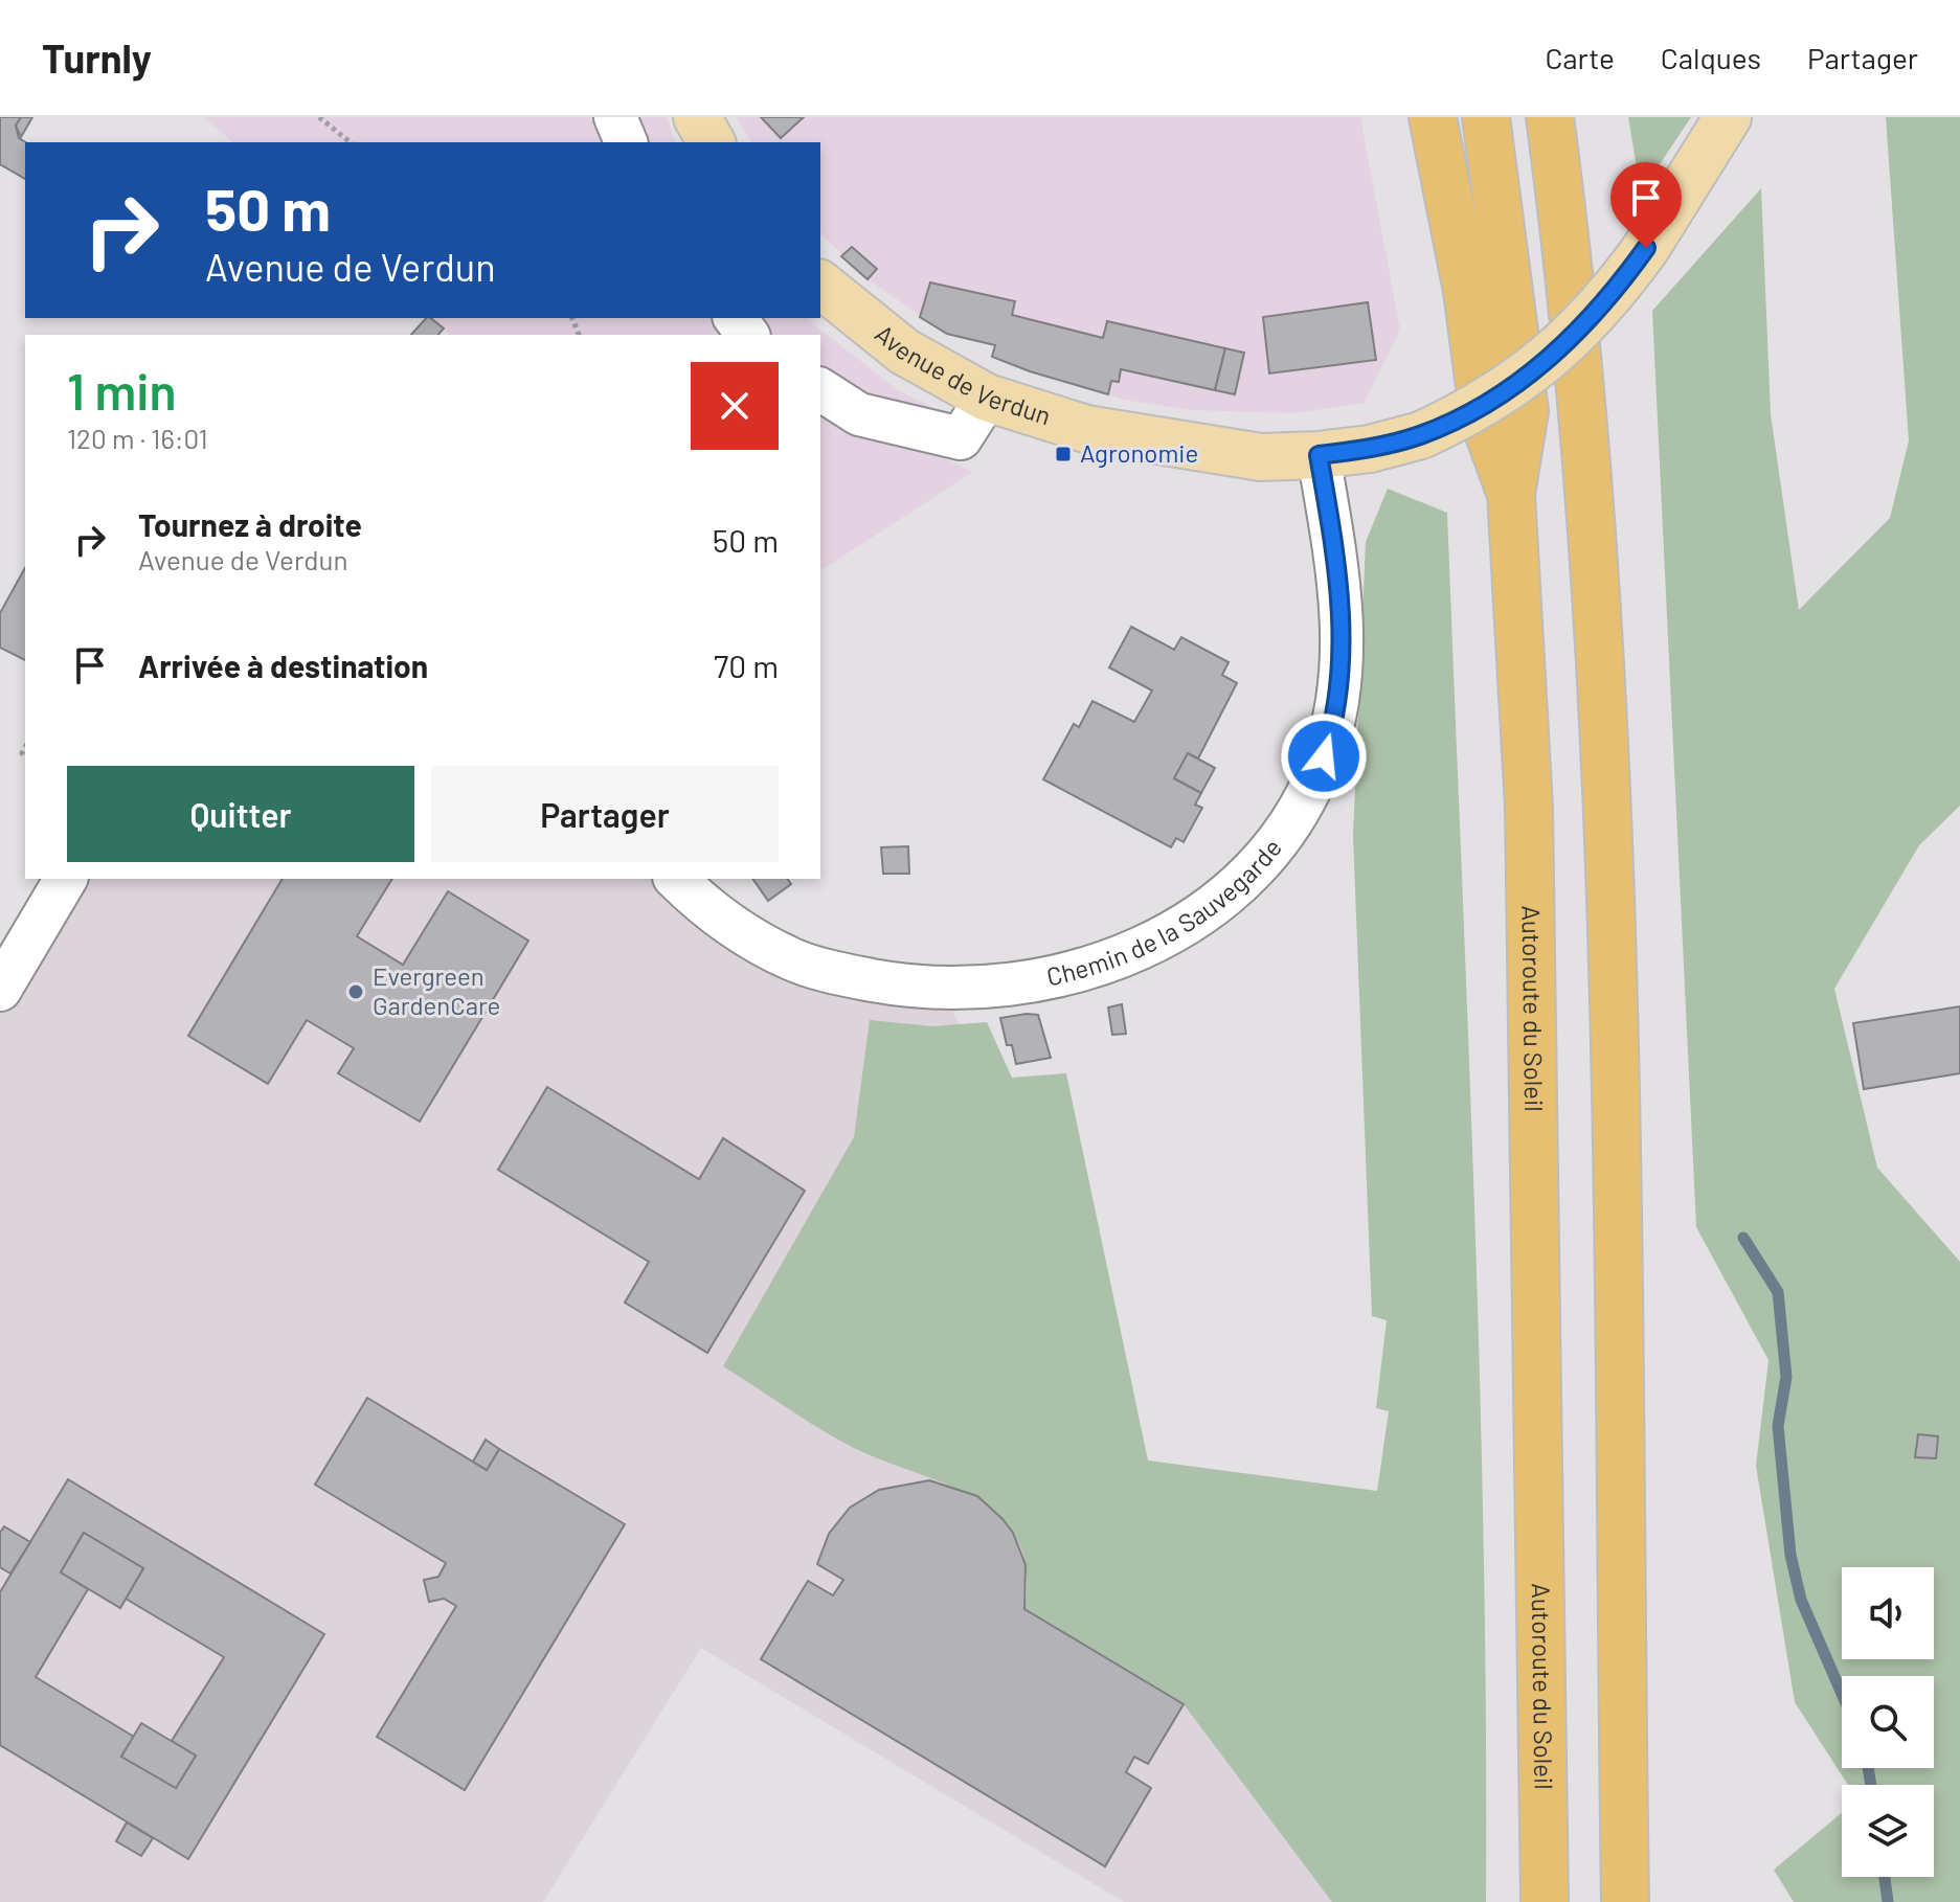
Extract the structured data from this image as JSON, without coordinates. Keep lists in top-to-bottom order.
{
  "streets": {
    "highway": ["Autoroute du Soleil"],
    "main road": ["Avenue de Verdun"],
    "street": ["Chemin de la Sauvegarde"]
  },
  "crossings": [
    ["Avenue de Verdun", "Chemin de la Sauvegarde"]
  ],
  "places": {
    "transit": ["Agronomie"],
    "other": ["Evergreen GardenCare"]
  },
  "page": {
    "header": "Turnly",
    "nav": ["Carte", "Calques", "Partager"],
    "turn": ["50 m", "Avenue de Verdun"],
    "heading": ["1 min", "120 m · 16:01"],
    "list": [
      {
        "name": "Tournez à droite",
        "note": "Avenue de Verdun",
        "value": "50 m"
      },
      {
        "name": "Arrivée à destination",
        "value": "70 m"
      }
    ],
    "buttons": ["Quitter", "Partager"]
  }
}
